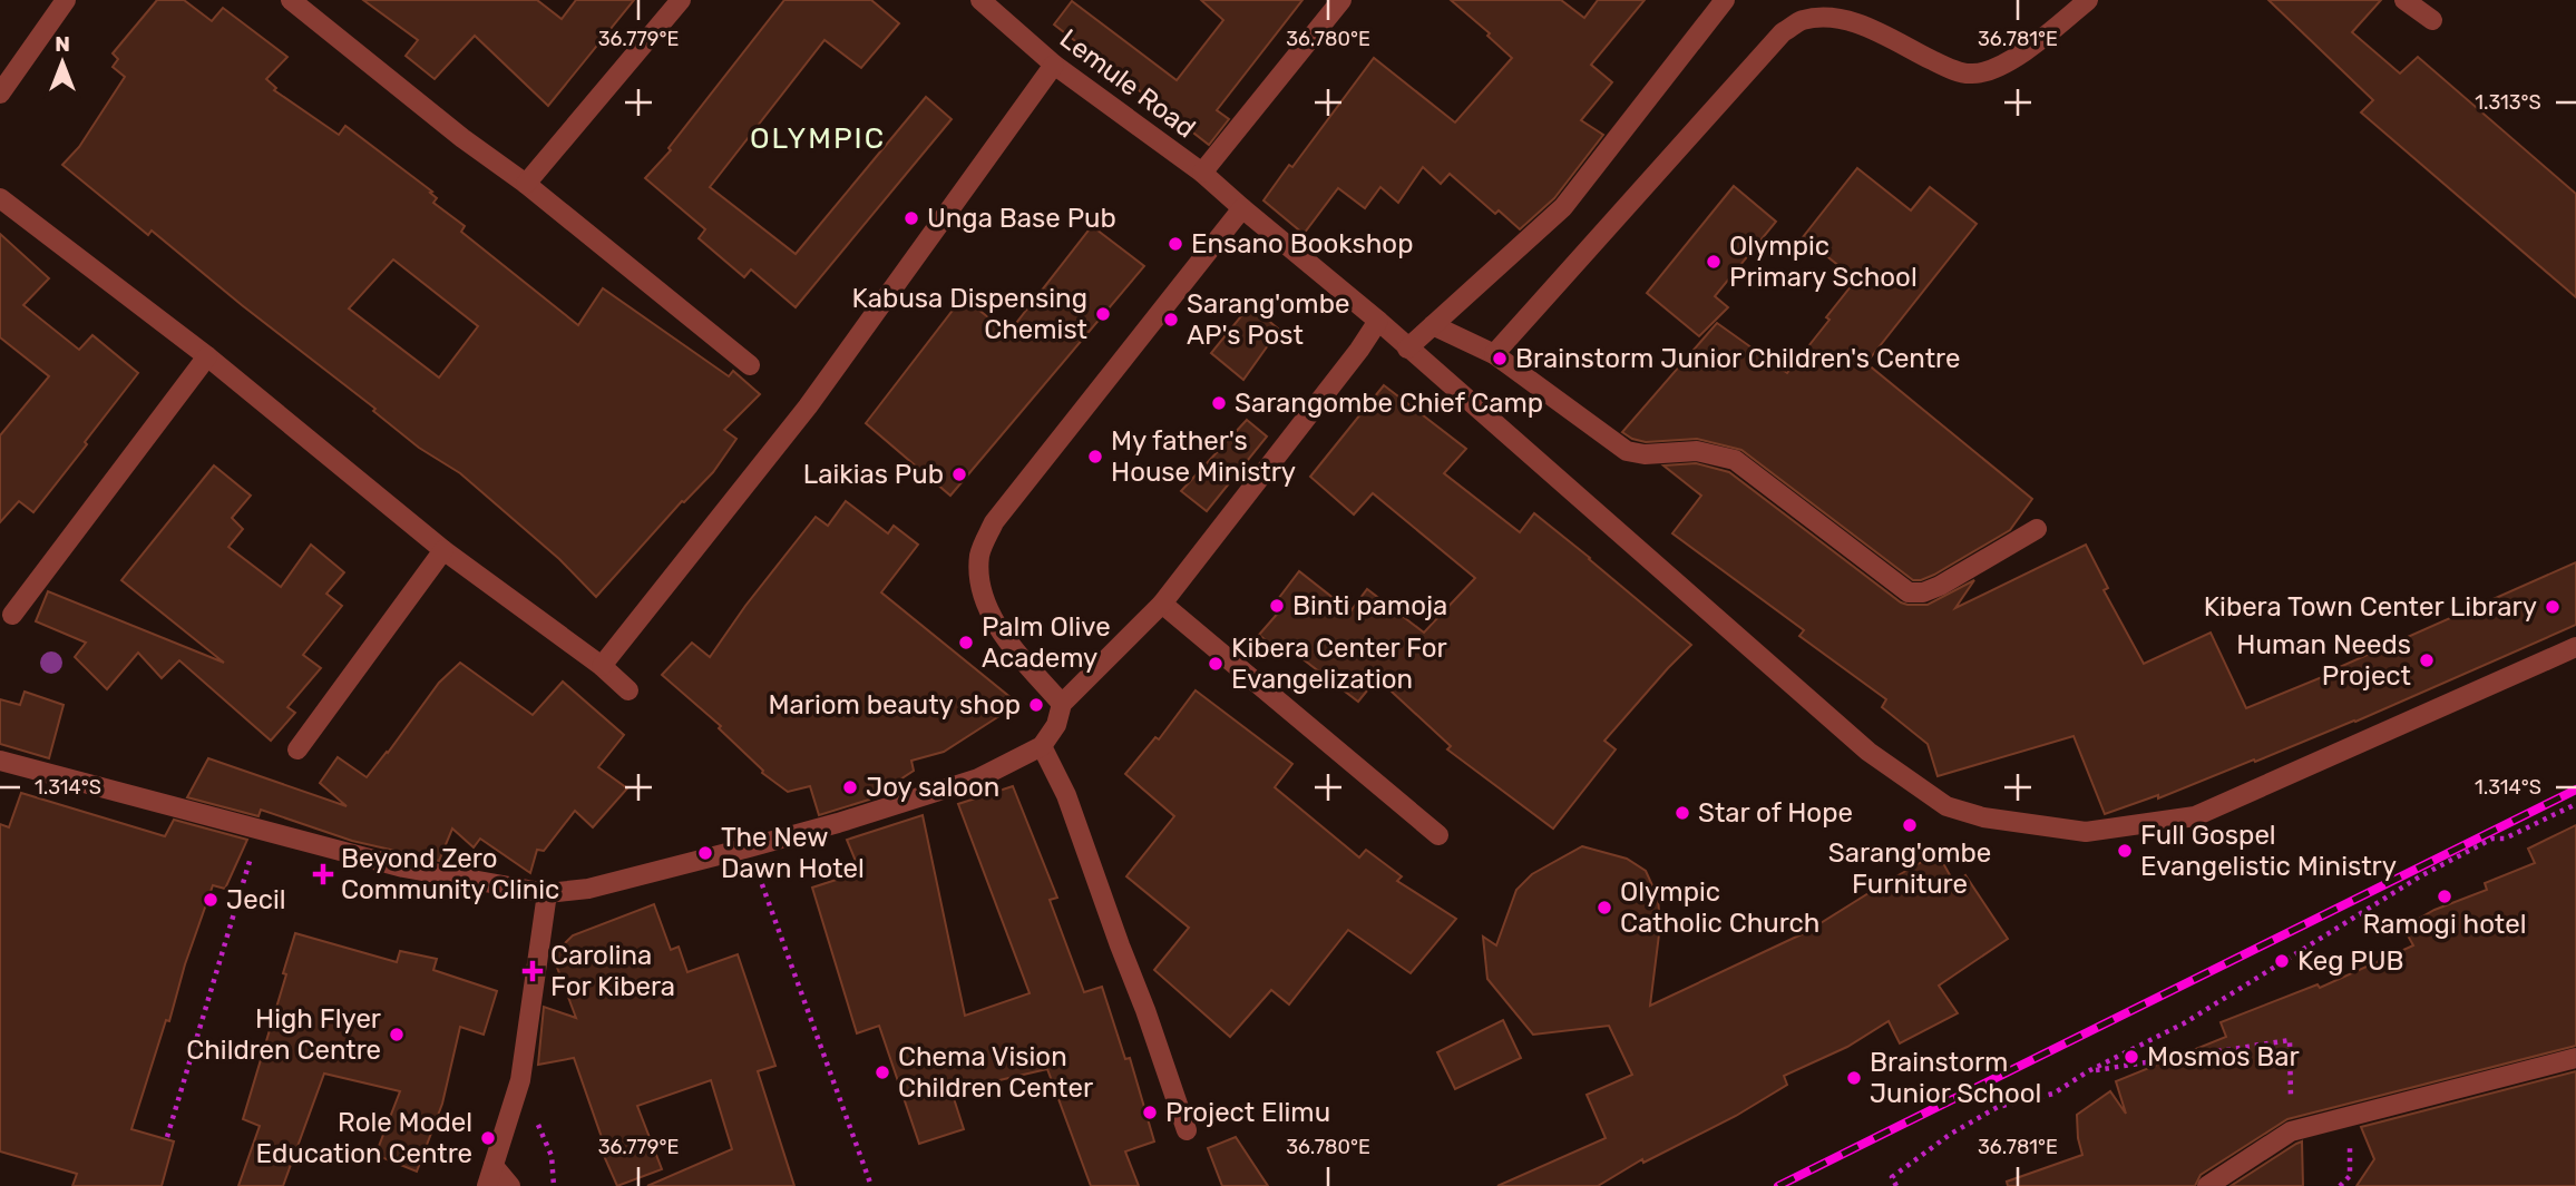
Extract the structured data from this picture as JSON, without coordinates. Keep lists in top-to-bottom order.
{
  "streets": {
    "street": ["Lemule Road"]
  },
  "districts": ["OLYMPIC"],
  "places": {
    "other": [
      "Unga Base Pub",
      "Ensano Bookshop",
      "Olympic Primary School",
      "Kabusa Dispensing Chemist",
      "Sarang'ombe AP's Post",
      "Brainstorm Junior Children's Centre",
      "Sarangombe Chief Camp",
      "My father's House Ministry",
      "Laikias Pub",
      "Binti pamoja",
      "Kibera Town Center Library",
      "Palm Olive Academy",
      "Human Needs Project",
      "Kibera Center For Evangelization",
      "Mariom beauty shop",
      "Joy saloon",
      "Star of Hope",
      "Sarang'ombe Furniture",
      "Full Gospel Evangelistic Ministry",
      "The New Dawn Hotel",
      "Ramogi hotel",
      "Jecil",
      "Olympic Catholic Church",
      "Keg PUB",
      "High Flyer Children Centre",
      "Mosmos Bar",
      "Chema Vision Children Center",
      "Brainstorm Junior School",
      "Project Elimu",
      "Role Model Education Centre"
    ],
    "health": ["Beyond Zero Community Clinic", "Carolina For Kibera"]
  },
  "north": "top",
  "coordinates": [
    "36.779°E",
    "36.780°E",
    "36.781°E",
    "1.313°S",
    "1.314°S"
  ]
}
